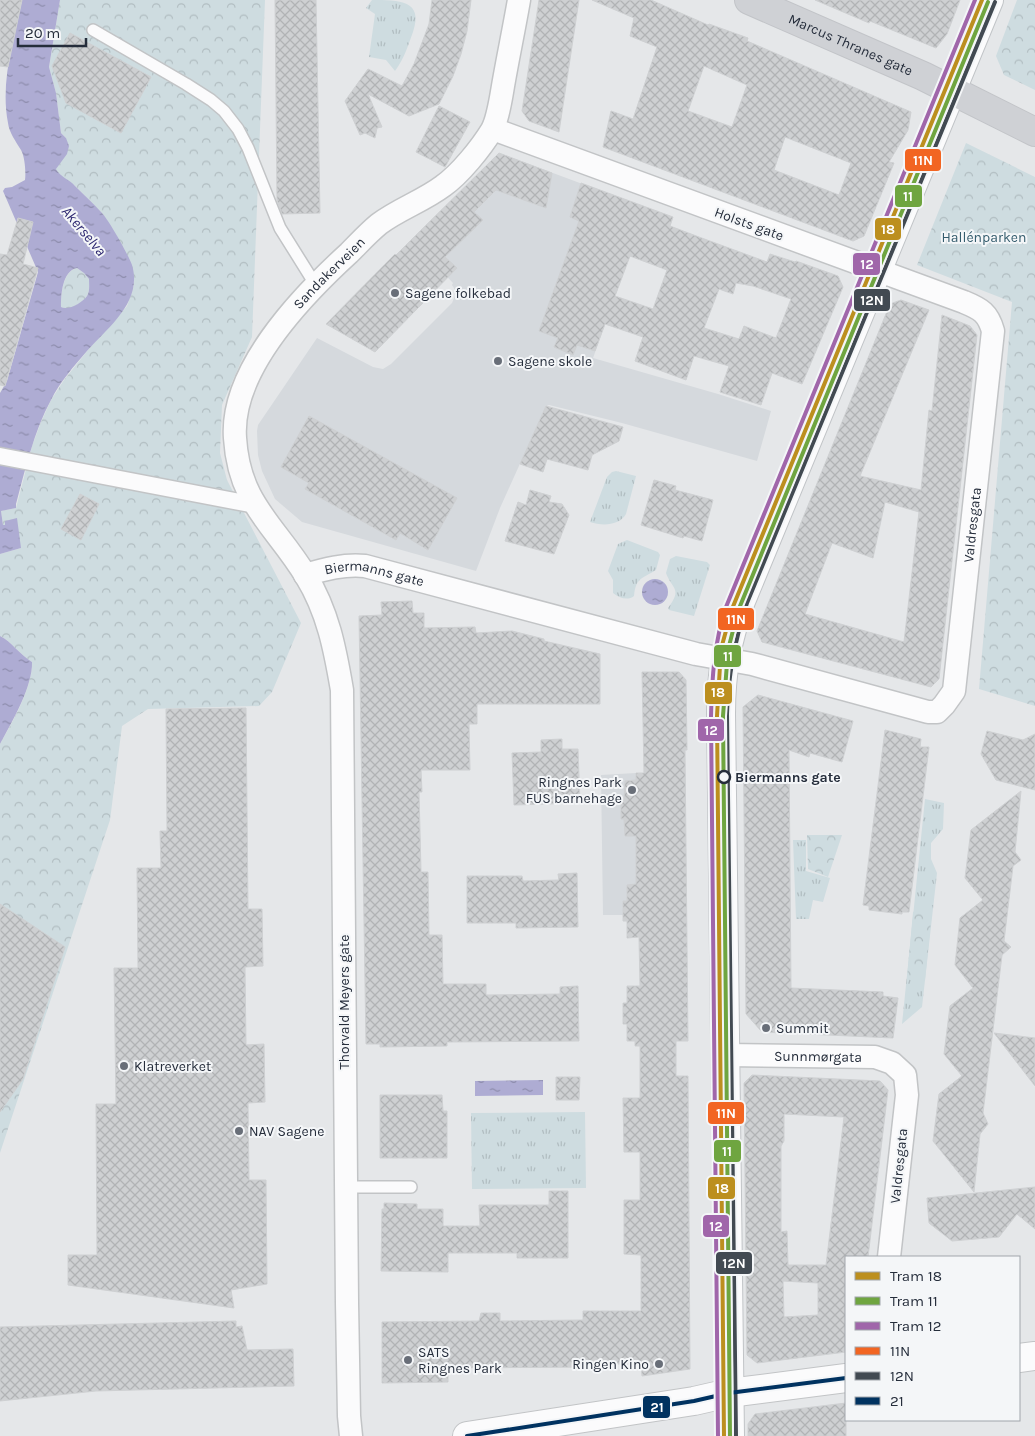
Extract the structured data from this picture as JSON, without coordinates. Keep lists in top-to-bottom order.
{
  "streets": {
    "main road": ["Marcus Thranes gate"],
    "street": [
      "Holsts gate",
      "Sandakerveien",
      "Valdresgata",
      "Biermanns gate",
      "Thorvald Meyers gate",
      "Sunnmørgata"
    ]
  },
  "crossings": [
    ["Holsts gate", "Sandakerveien"],
    ["Holsts gate", "Valdresgata"],
    ["Sandakerveien", "Biermanns gate"],
    ["Sandakerveien", "Thorvald Meyers gate"],
    ["Valdresgata", "Biermanns gate"],
    ["Valdresgata", "Sunnmørgata"],
    ["Biermanns gate", "Thorvald Meyers gate"]
  ],
  "water": ["Akerselva"],
  "parks": ["Hallénparken"],
  "places": [
    "Sagene folkebad",
    "Sagene skole",
    "Biermanns gate",
    "Ringnes Park FUS barnehage",
    "Summit",
    "Klatreverket",
    "NAV Sagene",
    "SATS Ringnes Park",
    "Ringen Kino"
  ],
  "lines": [
    "tram line 18",
    "tram line 12",
    "transit line 11N",
    "tram line 11",
    "transit line 12N",
    "transit line 21"
  ],
  "legend": [
    "Tram 18",
    "Tram 11",
    "Tram 12",
    "11N",
    "12N",
    "21"
  ],
  "scale_bar": "20 m"
}
